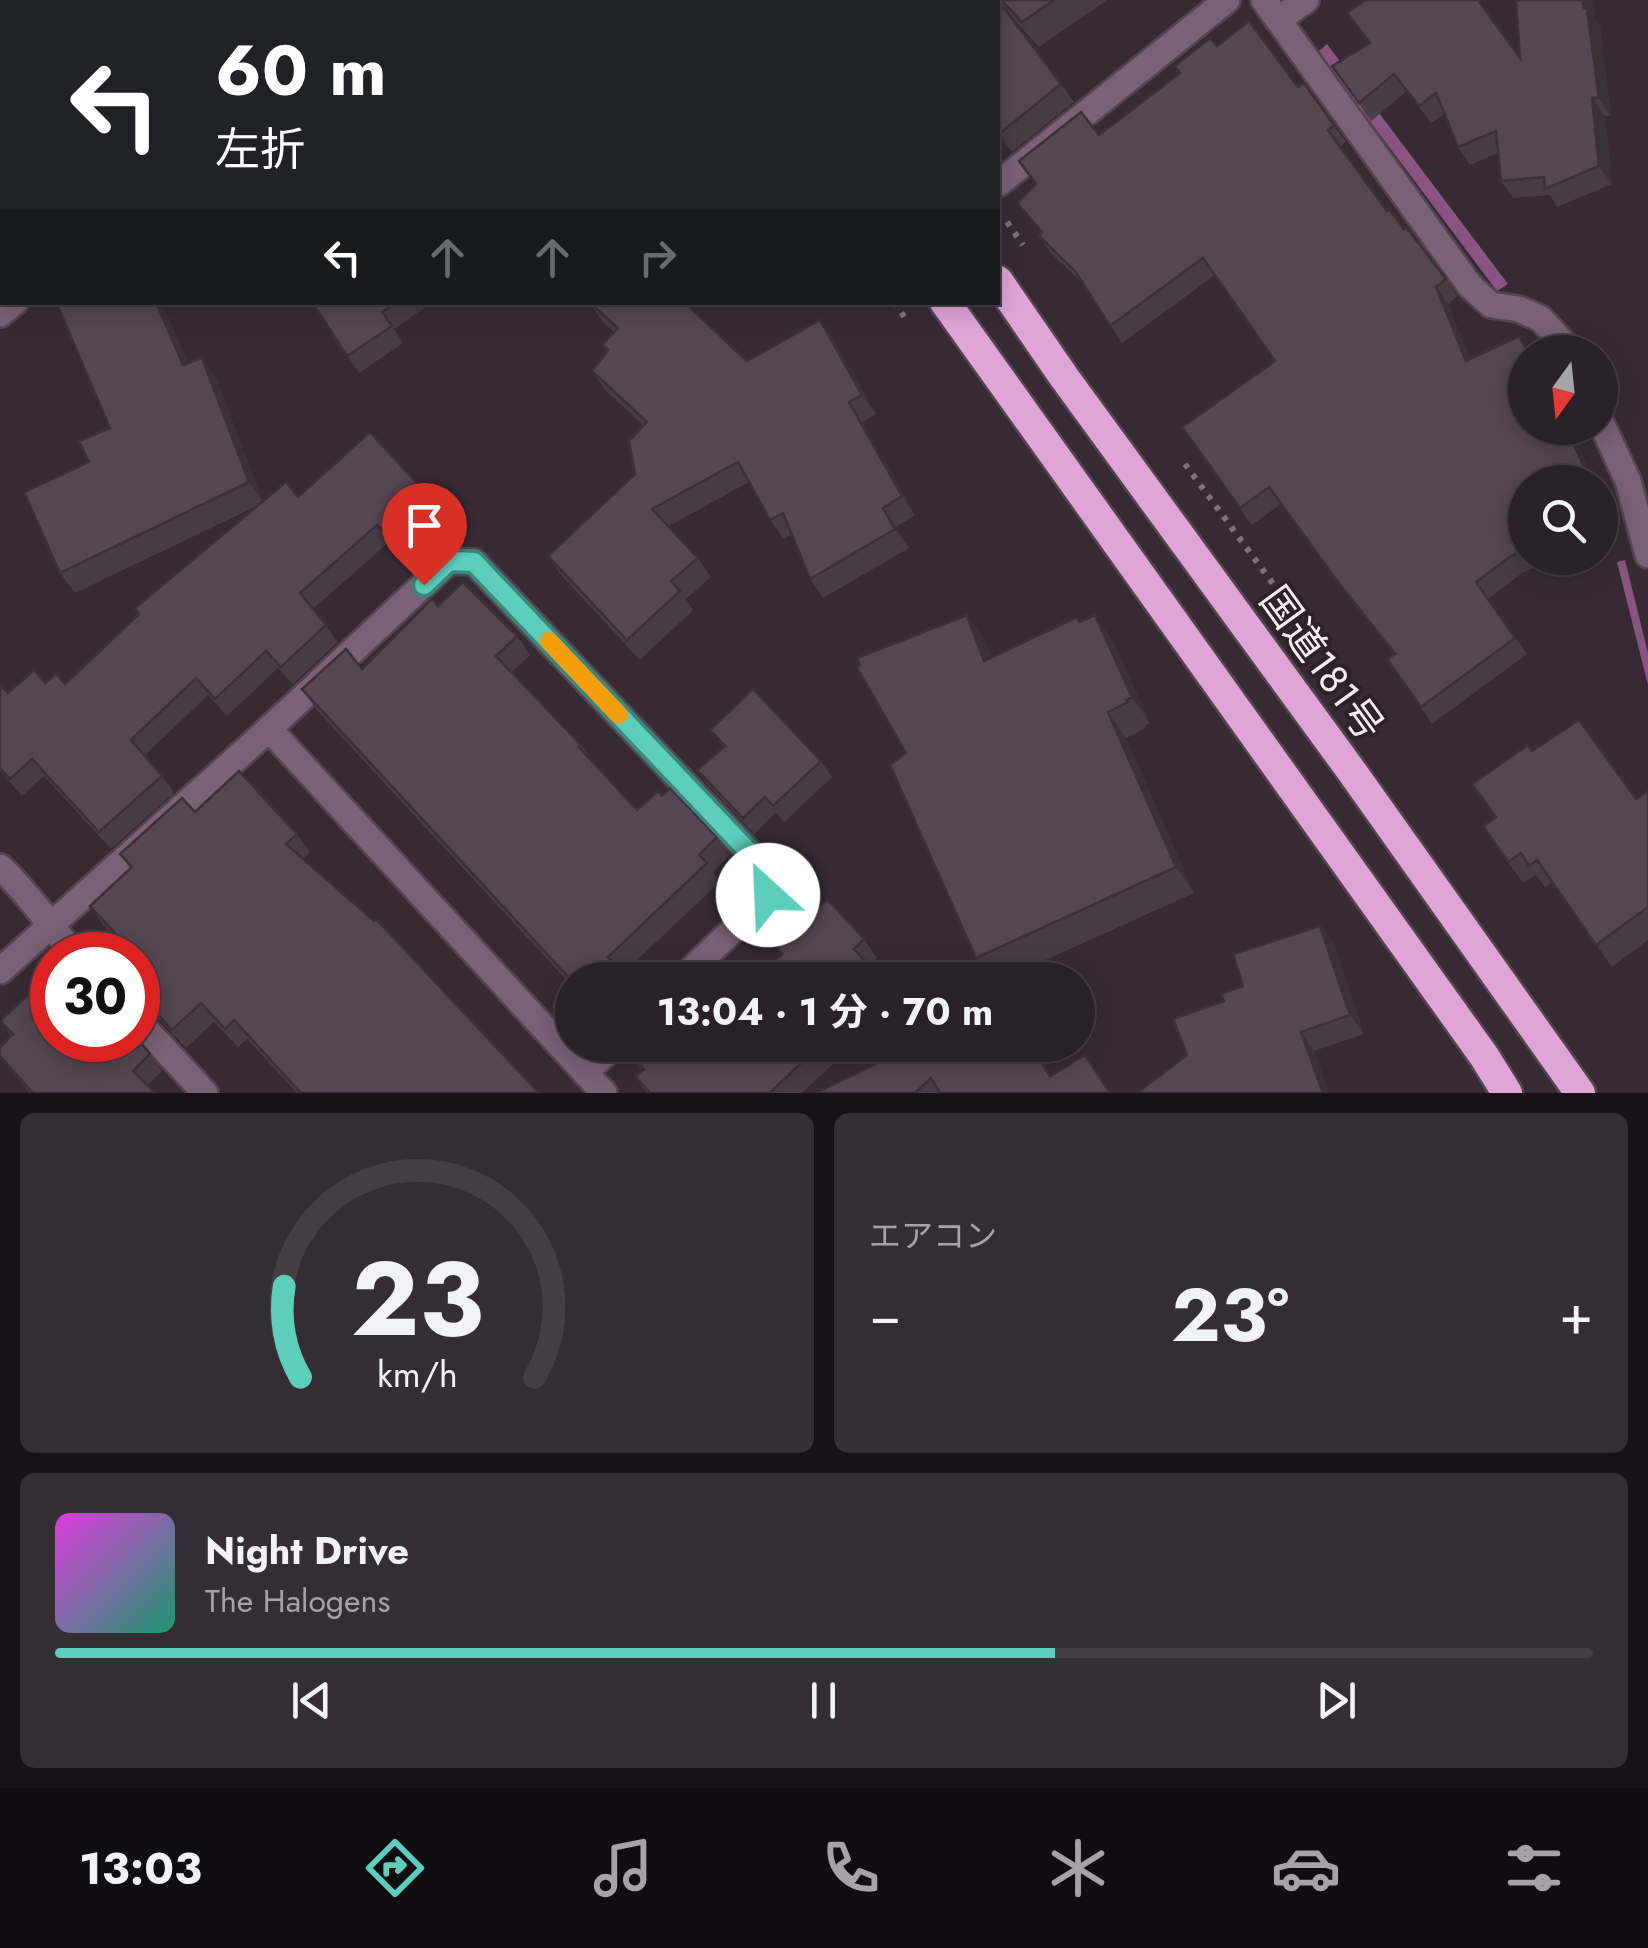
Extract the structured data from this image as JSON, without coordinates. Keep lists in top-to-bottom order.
{
  "streets": {
    "highway": ["国道181号"]
  },
  "north": "bottom",
  "page": {
    "turn": ["60 m", "左折"],
    "limit": "30",
    "trip": "13:04 · 1 分 · 70 m",
    "tile": "エアコン",
    "heat": ["−", "23°", "+"],
    "song": ["Night Drive", "The Halogens"],
    "tabs": "13:03",
    "gauge": ["23", "km/h"]
  }
}
